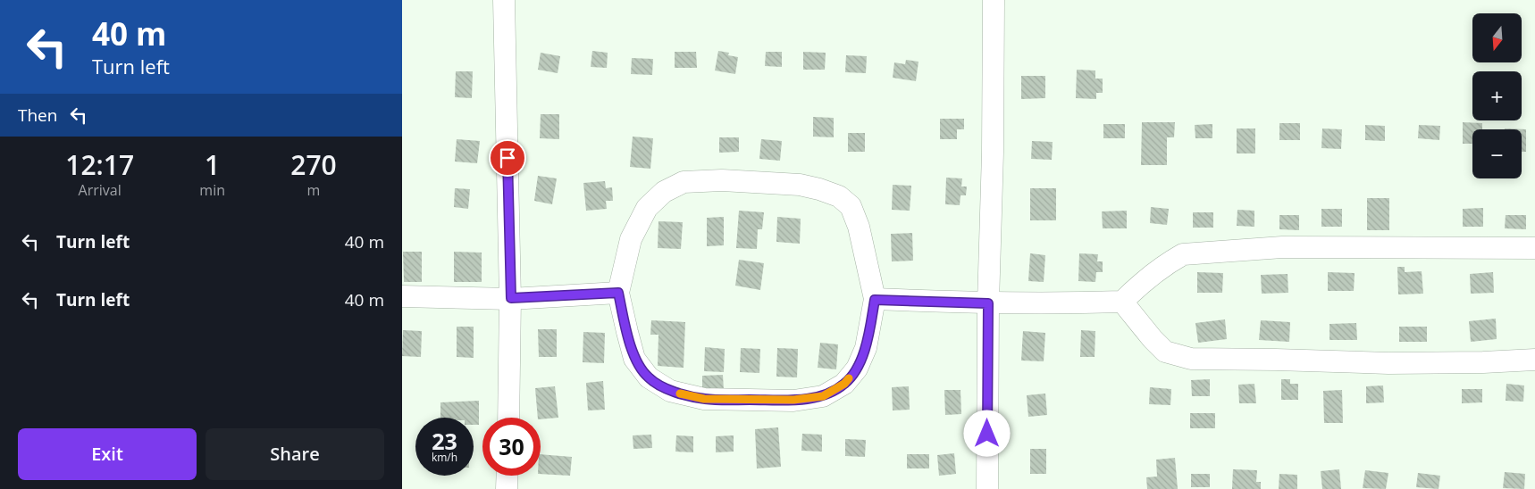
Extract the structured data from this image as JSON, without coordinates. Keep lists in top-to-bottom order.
{
  "north": "bottom",
  "page": {
    "turn": ["40 m", "Turn left"],
    "map_buttons": ["+", "−"],
    "then": "Then",
    "eta": [
      "12:17",
      "Arrival",
      "1",
      "min",
      "270",
      "m"
    ],
    "list": [
      {
        "name": "Turn left",
        "value": "40 m"
      },
      {
        "name": "Turn left",
        "value": "40 m"
      }
    ],
    "speed": "23 km/h",
    "limit": "30",
    "buttons": ["Exit", "Share"]
  }
}
